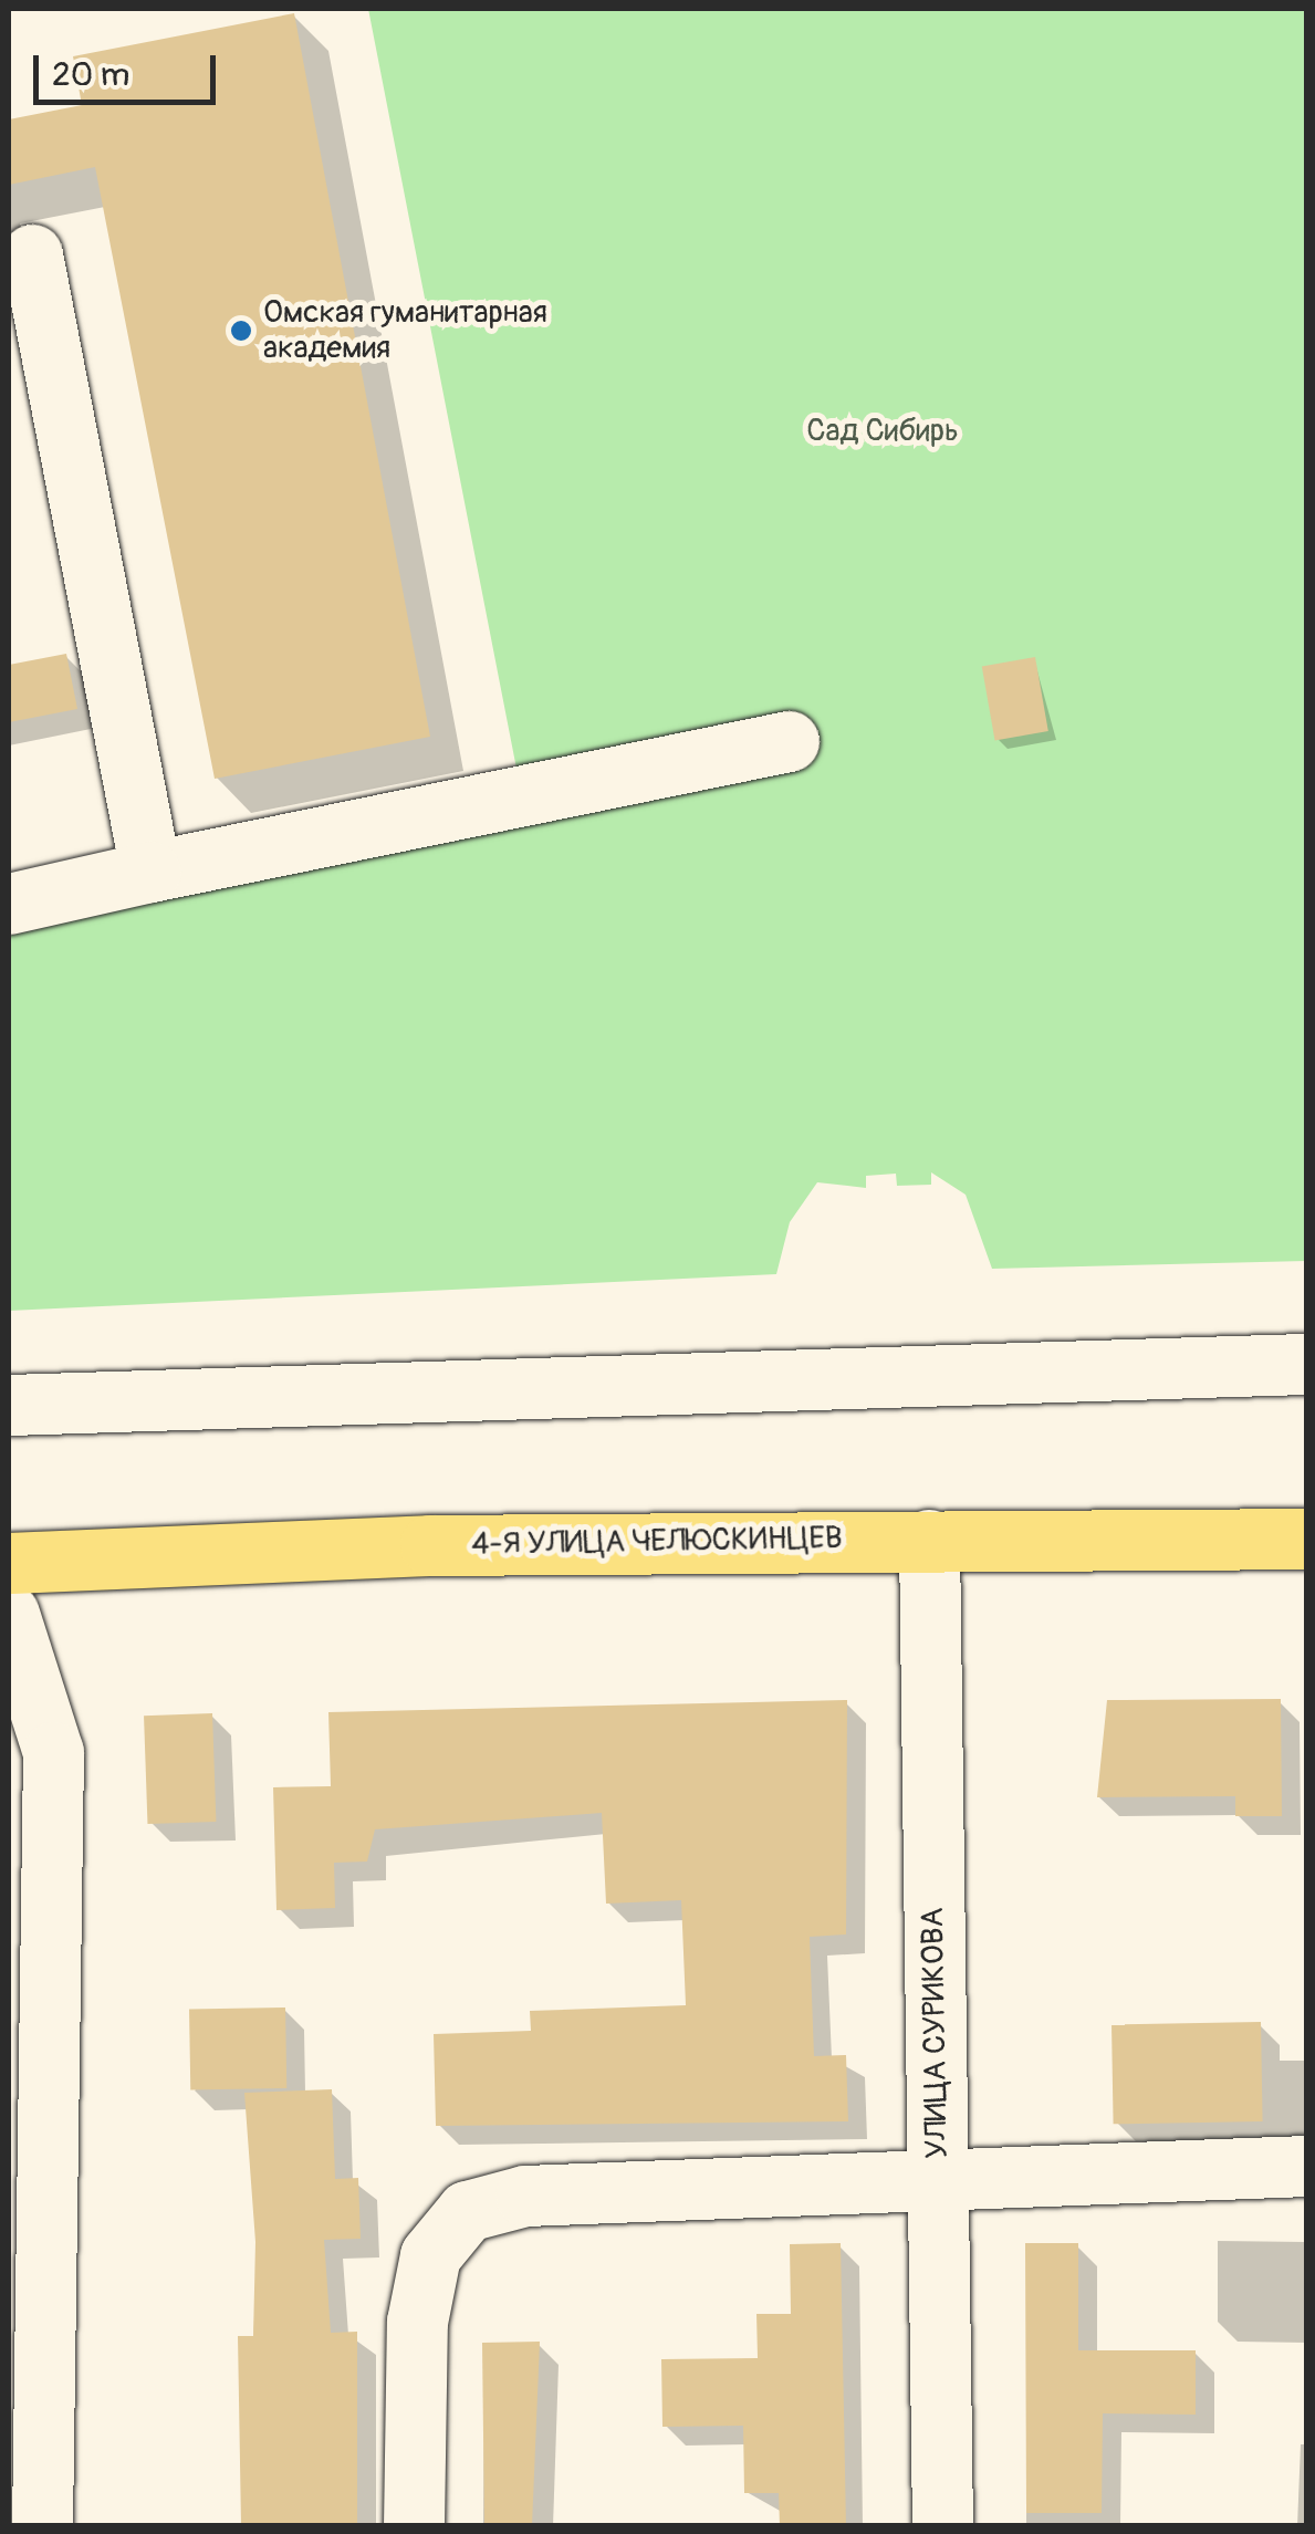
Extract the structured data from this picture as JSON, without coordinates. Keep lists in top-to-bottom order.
{
  "streets": {
    "main road": ["4-Я УЛИЦА ЧЕЛЮСКИНЦЕВ"],
    "street": ["УЛИЦА СУРИКОВА"]
  },
  "crossings": [
    ["4-Я УЛИЦА ЧЕЛЮСКИНЦЕВ", "УЛИЦА СУРИКОВА"]
  ],
  "parks": ["Сад Сибирь"],
  "places": ["Омская гуманитарная академия"],
  "scale_bar": "20 m"
}
